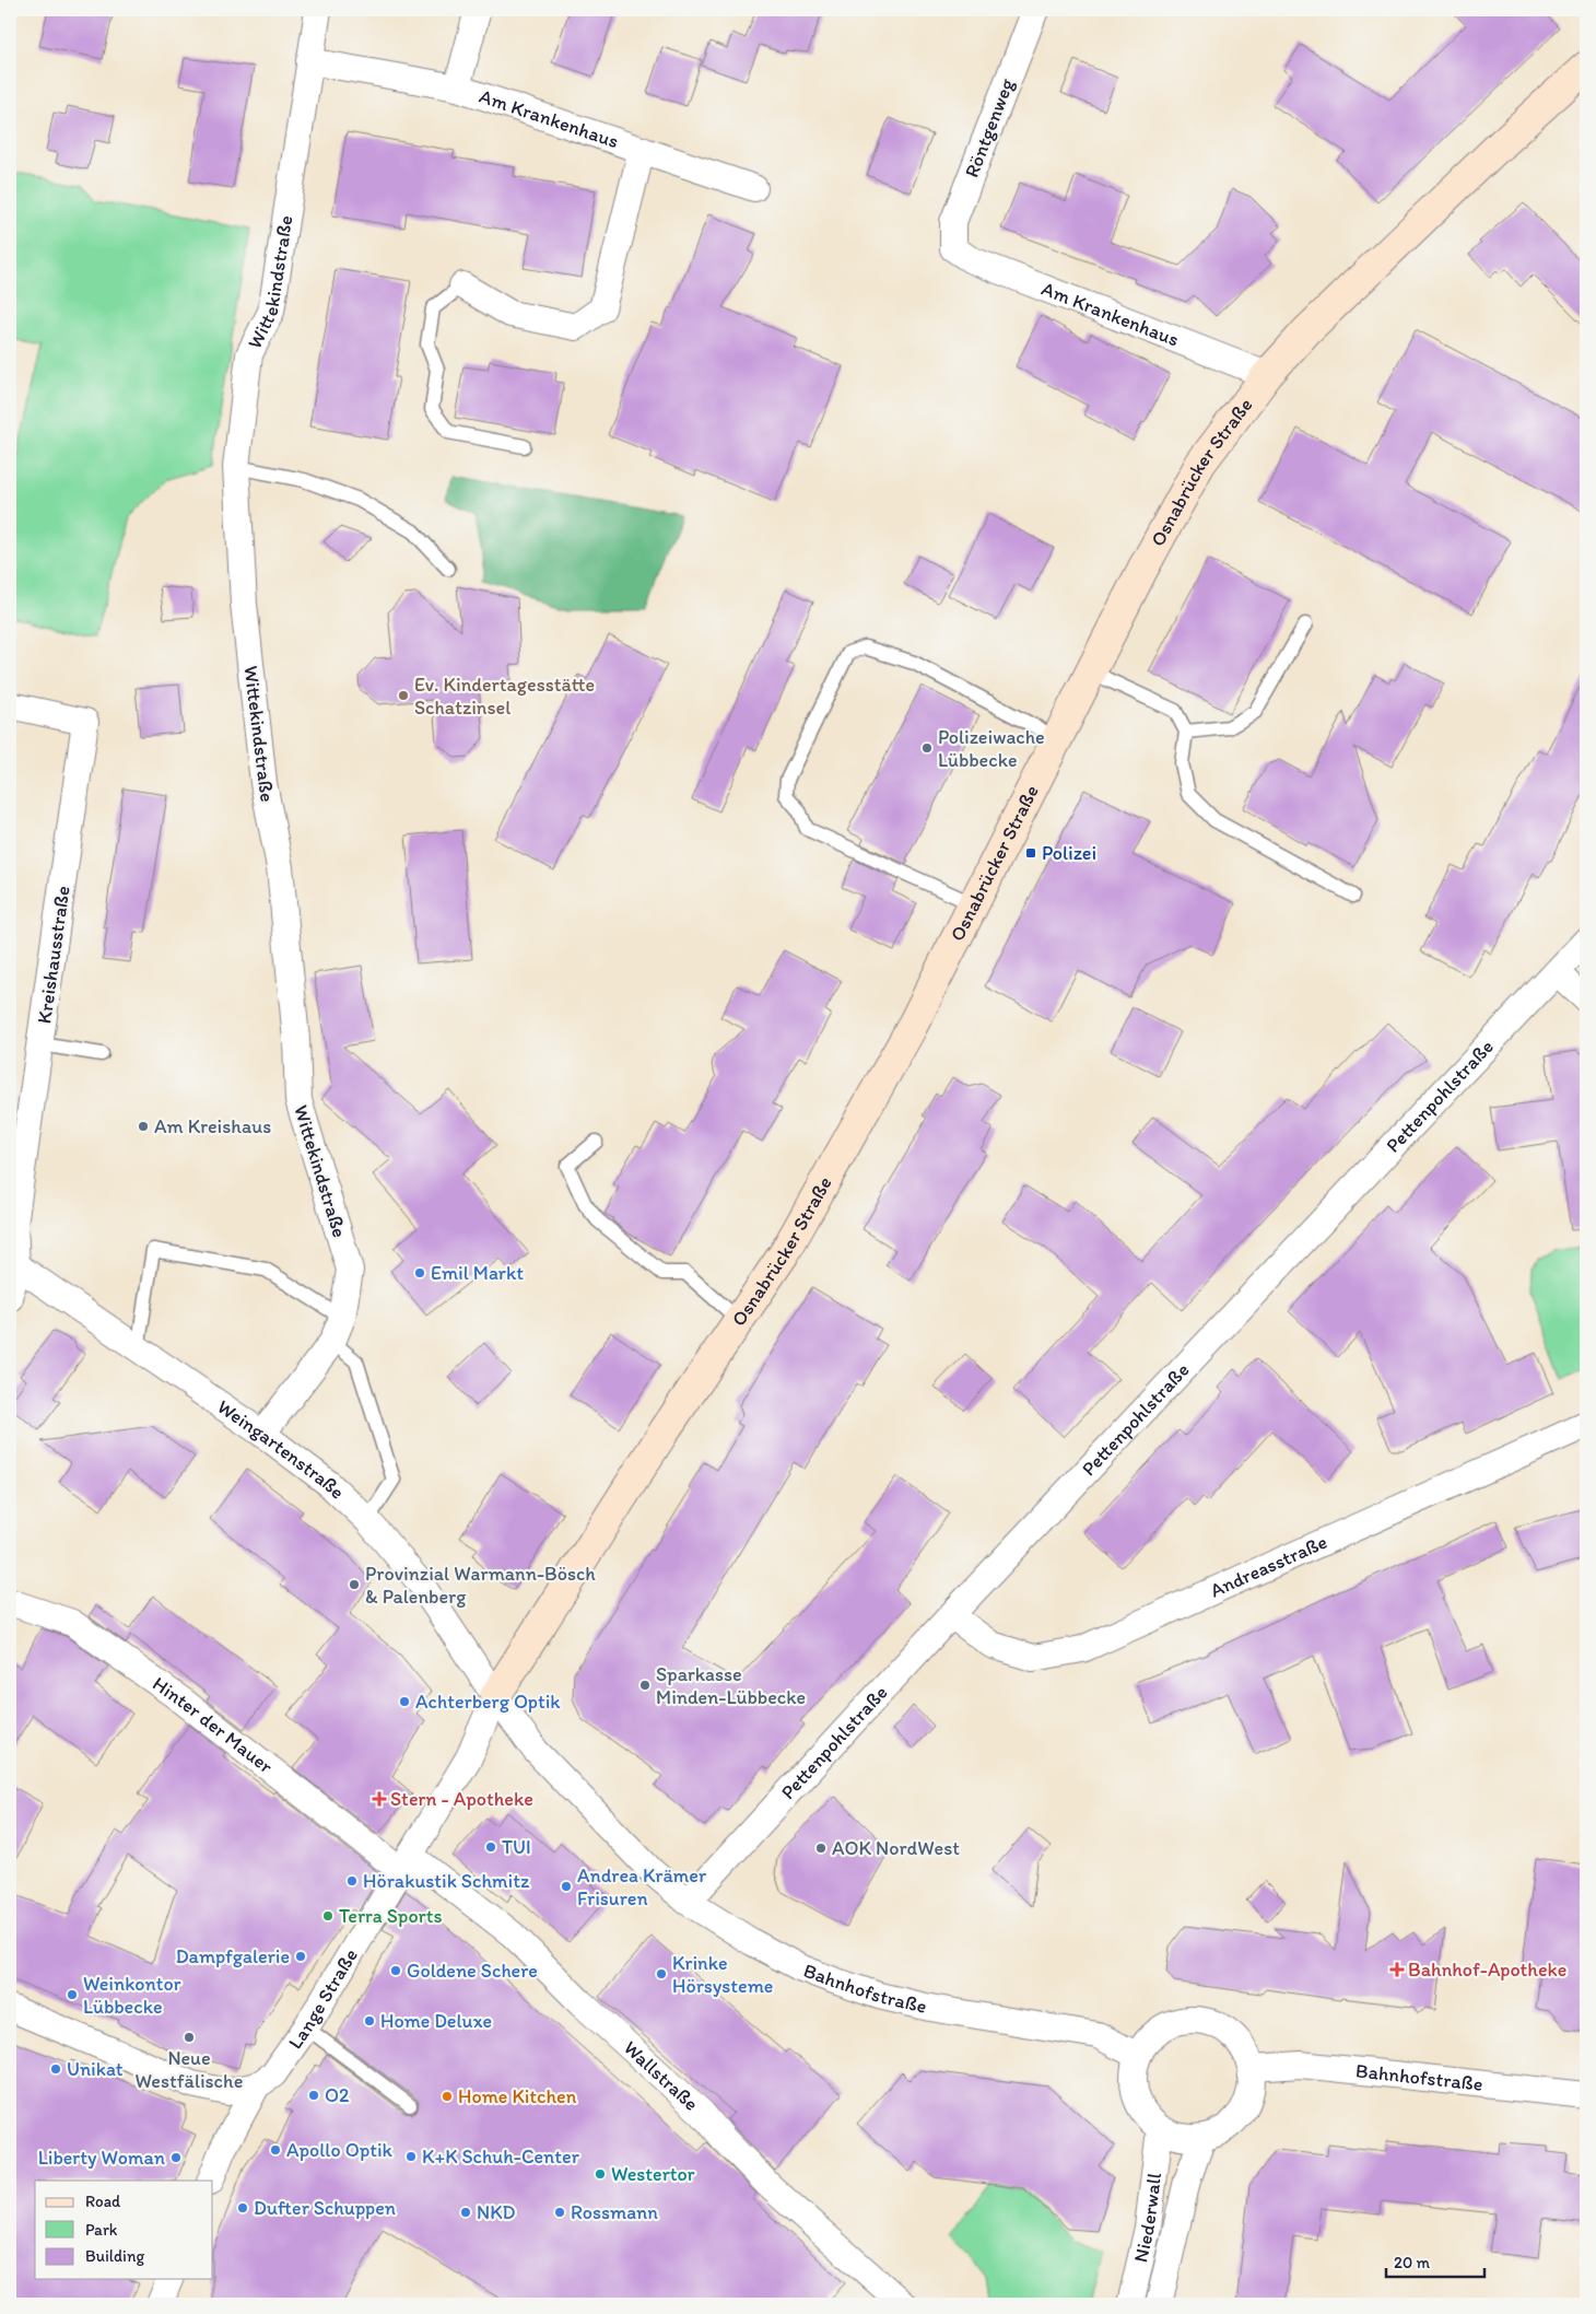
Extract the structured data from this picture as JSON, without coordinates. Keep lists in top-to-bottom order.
{
  "streets": {
    "street": [
      "Am Krankenhaus",
      "Röntgenweg",
      "Wittekindstraße",
      "Osnabrücker Straße",
      "Kreishausstraße",
      "Pettenpohlstraße",
      "Weingartenstraße",
      "Andreasstraße",
      "Hinter der Mauer",
      "Bahnhofstraße",
      "Lange Straße",
      "Wallstraße",
      "Niederwall"
    ]
  },
  "crossings": [
    ["Am Krankenhaus", "Röntgenweg"],
    ["Am Krankenhaus", "Wittekindstraße"],
    ["Am Krankenhaus", "Osnabrücker Straße"],
    ["Wittekindstraße", "Weingartenstraße"],
    ["Osnabrücker Straße", "Weingartenstraße"],
    ["Osnabrücker Straße", "Bahnhofstraße"],
    ["Osnabrücker Straße", "Lange Straße"],
    ["Kreishausstraße", "Weingartenstraße"],
    ["Pettenpohlstraße", "Andreasstraße"],
    ["Pettenpohlstraße", "Bahnhofstraße"],
    ["Weingartenstraße", "Bahnhofstraße"],
    ["Weingartenstraße", "Lange Straße"],
    ["Hinter der Mauer", "Lange Straße"],
    ["Hinter der Mauer", "Wallstraße"],
    ["Bahnhofstraße", "Lange Straße"],
    ["Bahnhofstraße", "Niederwall"],
    ["Lange Straße", "Wallstraße"]
  ],
  "places": {
    "other": [
      "Ev. Kindertagesstätte Schatzinsel",
      "Polizeiwache Lübbecke",
      "Am Kreishaus",
      "Emil Markt",
      "Provinzial Warmann-Bösch & Palenberg",
      "Sparkasse Minden-Lübbecke",
      "Achterberg Optik",
      "TUI",
      "AOK NordWest",
      "Hörakustik Schmitz",
      "Andrea Krämer Frisuren",
      "Terra Sports",
      "Dampfgalerie",
      "Goldene Schere",
      "Krinke Hörsysteme",
      "Weinkontor Lübbecke",
      "Home Deluxe",
      "Neue Westfälische",
      "Unikat",
      "O2",
      "Home Kitchen",
      "Apollo Optik",
      "K+K Schuh-Center",
      "Liberty Woman",
      "Westertor",
      "Dufter Schuppen",
      "NKD",
      "Rossmann"
    ],
    "transit": ["Polizei"],
    "health": ["Stern - Apotheke", "Bahnhof-Apotheke"]
  },
  "legend": ["Road", "Park", "Building"],
  "scale_bar": "20 m"
}
